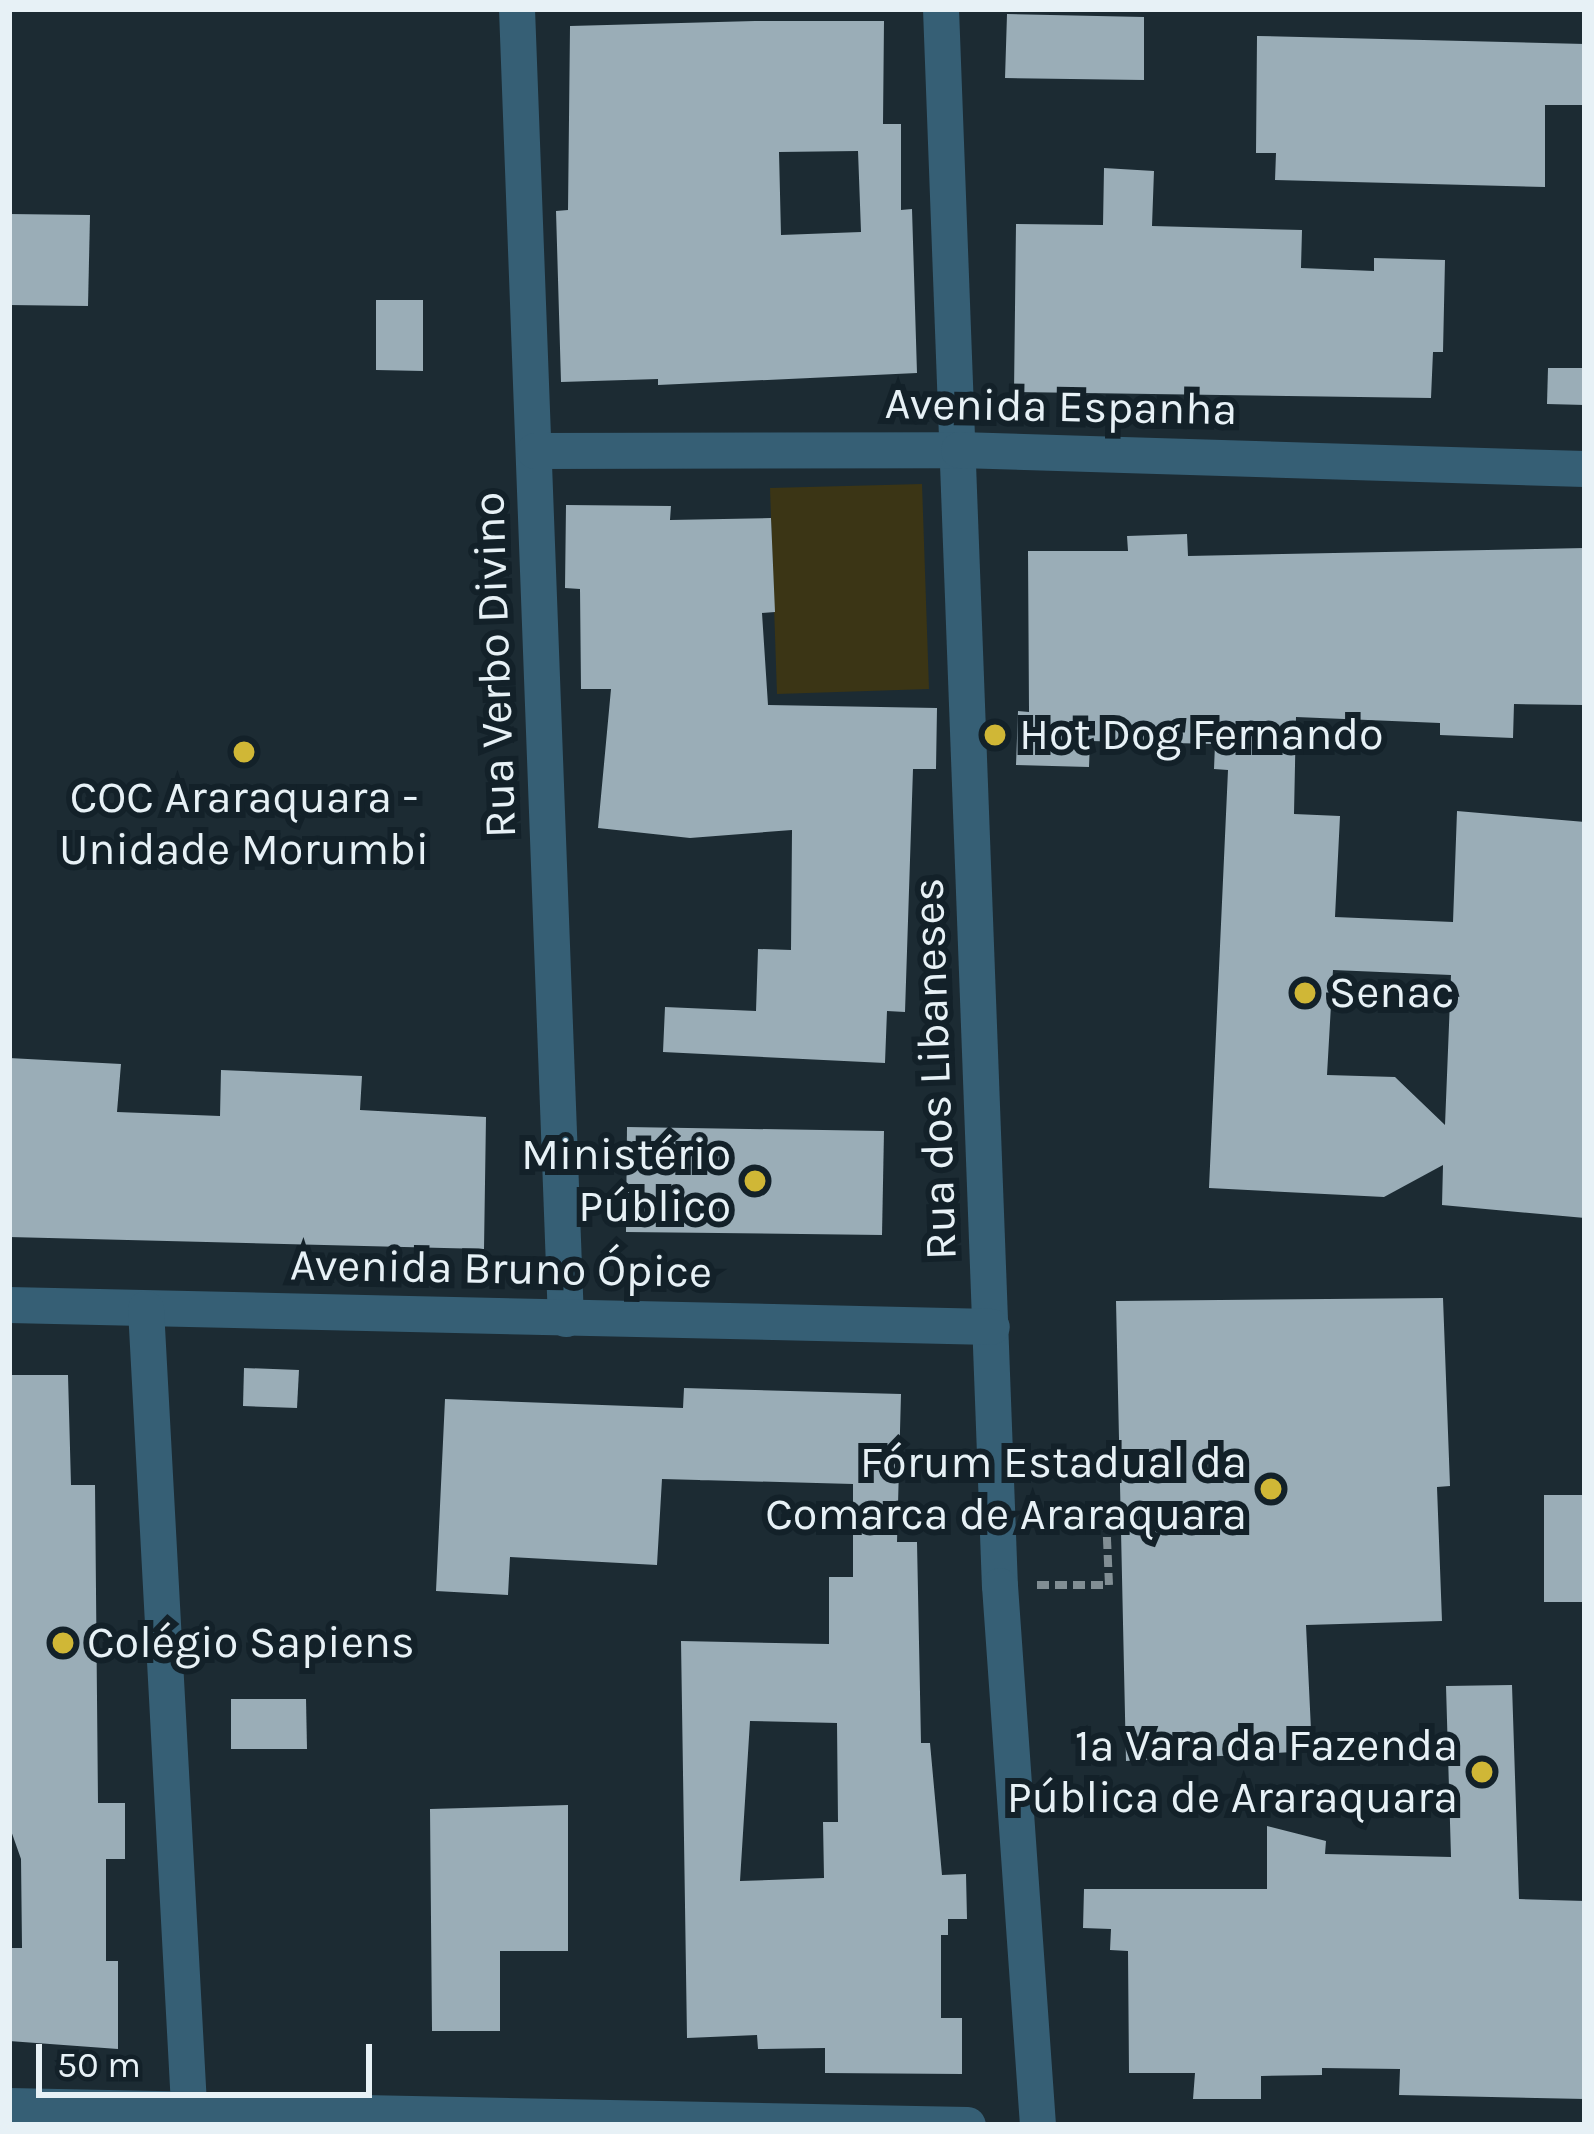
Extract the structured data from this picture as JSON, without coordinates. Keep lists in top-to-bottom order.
{
  "streets": {
    "street": [
      "Avenida Espanha",
      "Rua Verbo Divino",
      "Rua dos Libaneses",
      "Avenida Bruno Ópice"
    ]
  },
  "crossings": [
    ["Avenida Espanha", "Rua Verbo Divino"],
    ["Avenida Espanha", "Rua dos Libaneses"],
    ["Rua Verbo Divino", "Avenida Bruno Ópice"],
    ["Rua dos Libaneses", "Avenida Bruno Ópice"]
  ],
  "places": [
    "Hot Dog Fernando",
    "COC Araraquara - Unidade Morumbi",
    "Senac",
    "Ministério Público",
    "Fórum Estadual da Comarca de Araraquara",
    "Colégio Sapiens",
    "1ª Vara da Fazenda Pública de Araraquara"
  ],
  "scale_bar": "50 m"
}
